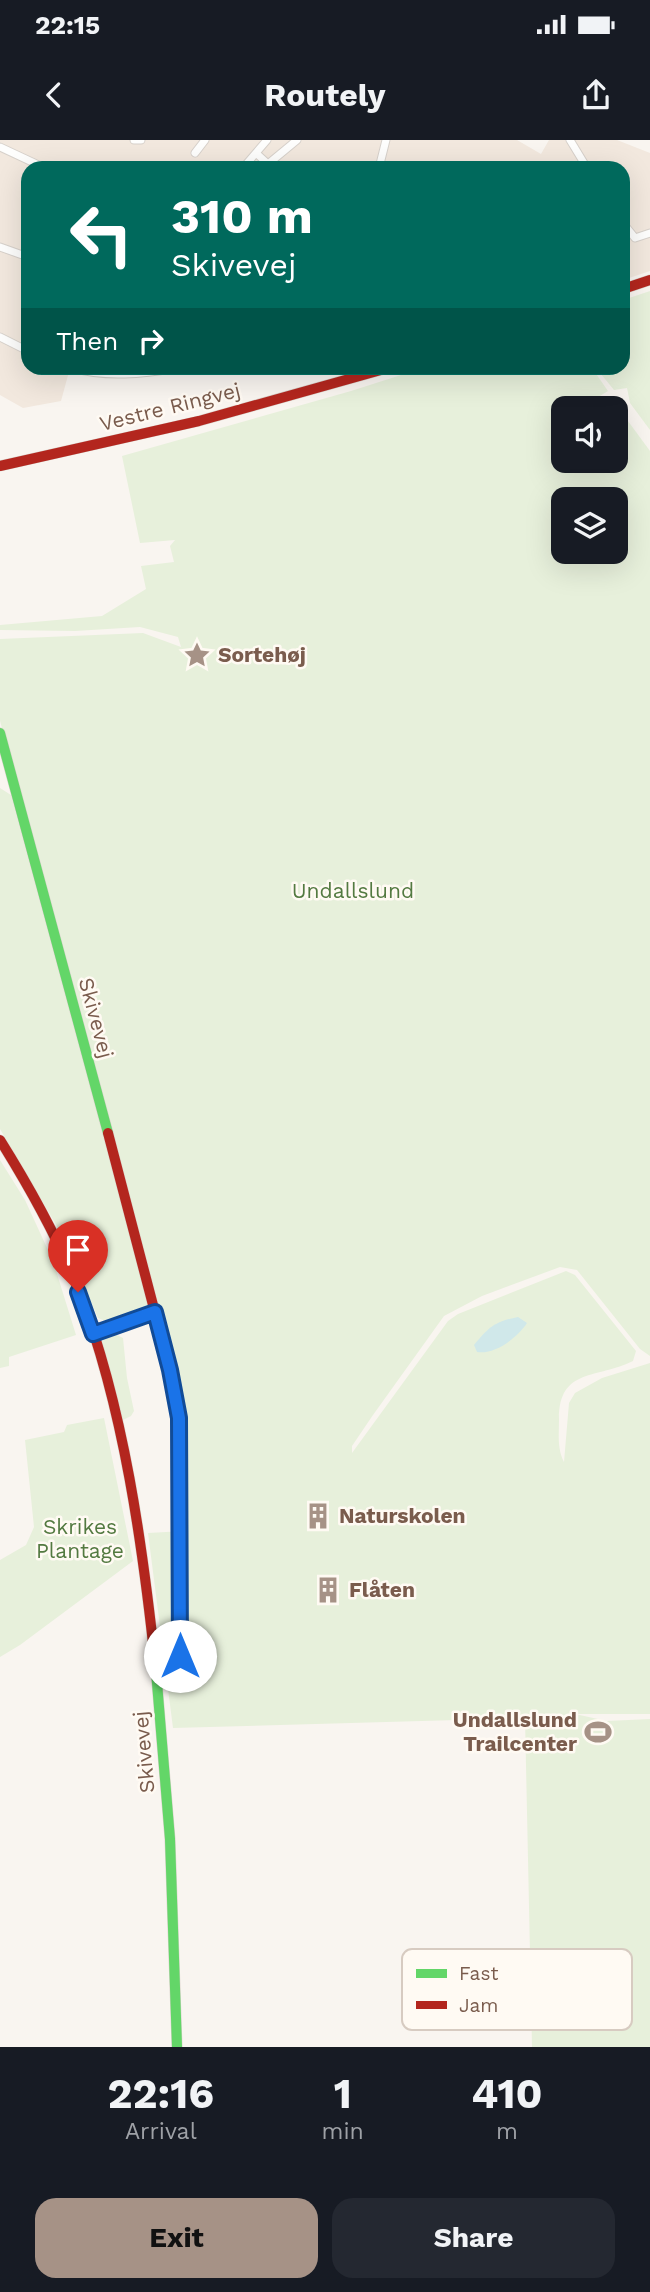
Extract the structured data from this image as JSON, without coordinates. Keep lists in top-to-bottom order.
{
  "streets": {
    "main road": ["Vestre Ringvej", "Skivevej"]
  },
  "parks": ["Undallslund", "Skrikes Plantage"],
  "places": {
    "place": ["Sortehøj"],
    "building": ["Naturskolen", "Flåten"],
    "sports": ["Undallslund Trailcenter"]
  },
  "legend": ["Fast", "Jam"],
  "page": {
    "status": "22:15",
    "header": "Routely",
    "turn": ["310 m", "Skivevej"],
    "then": "Then",
    "eta": [
      "22:16",
      "Arrival",
      "1",
      "min",
      "410",
      "m"
    ],
    "buttons": ["Exit", "Share"]
  }
}
